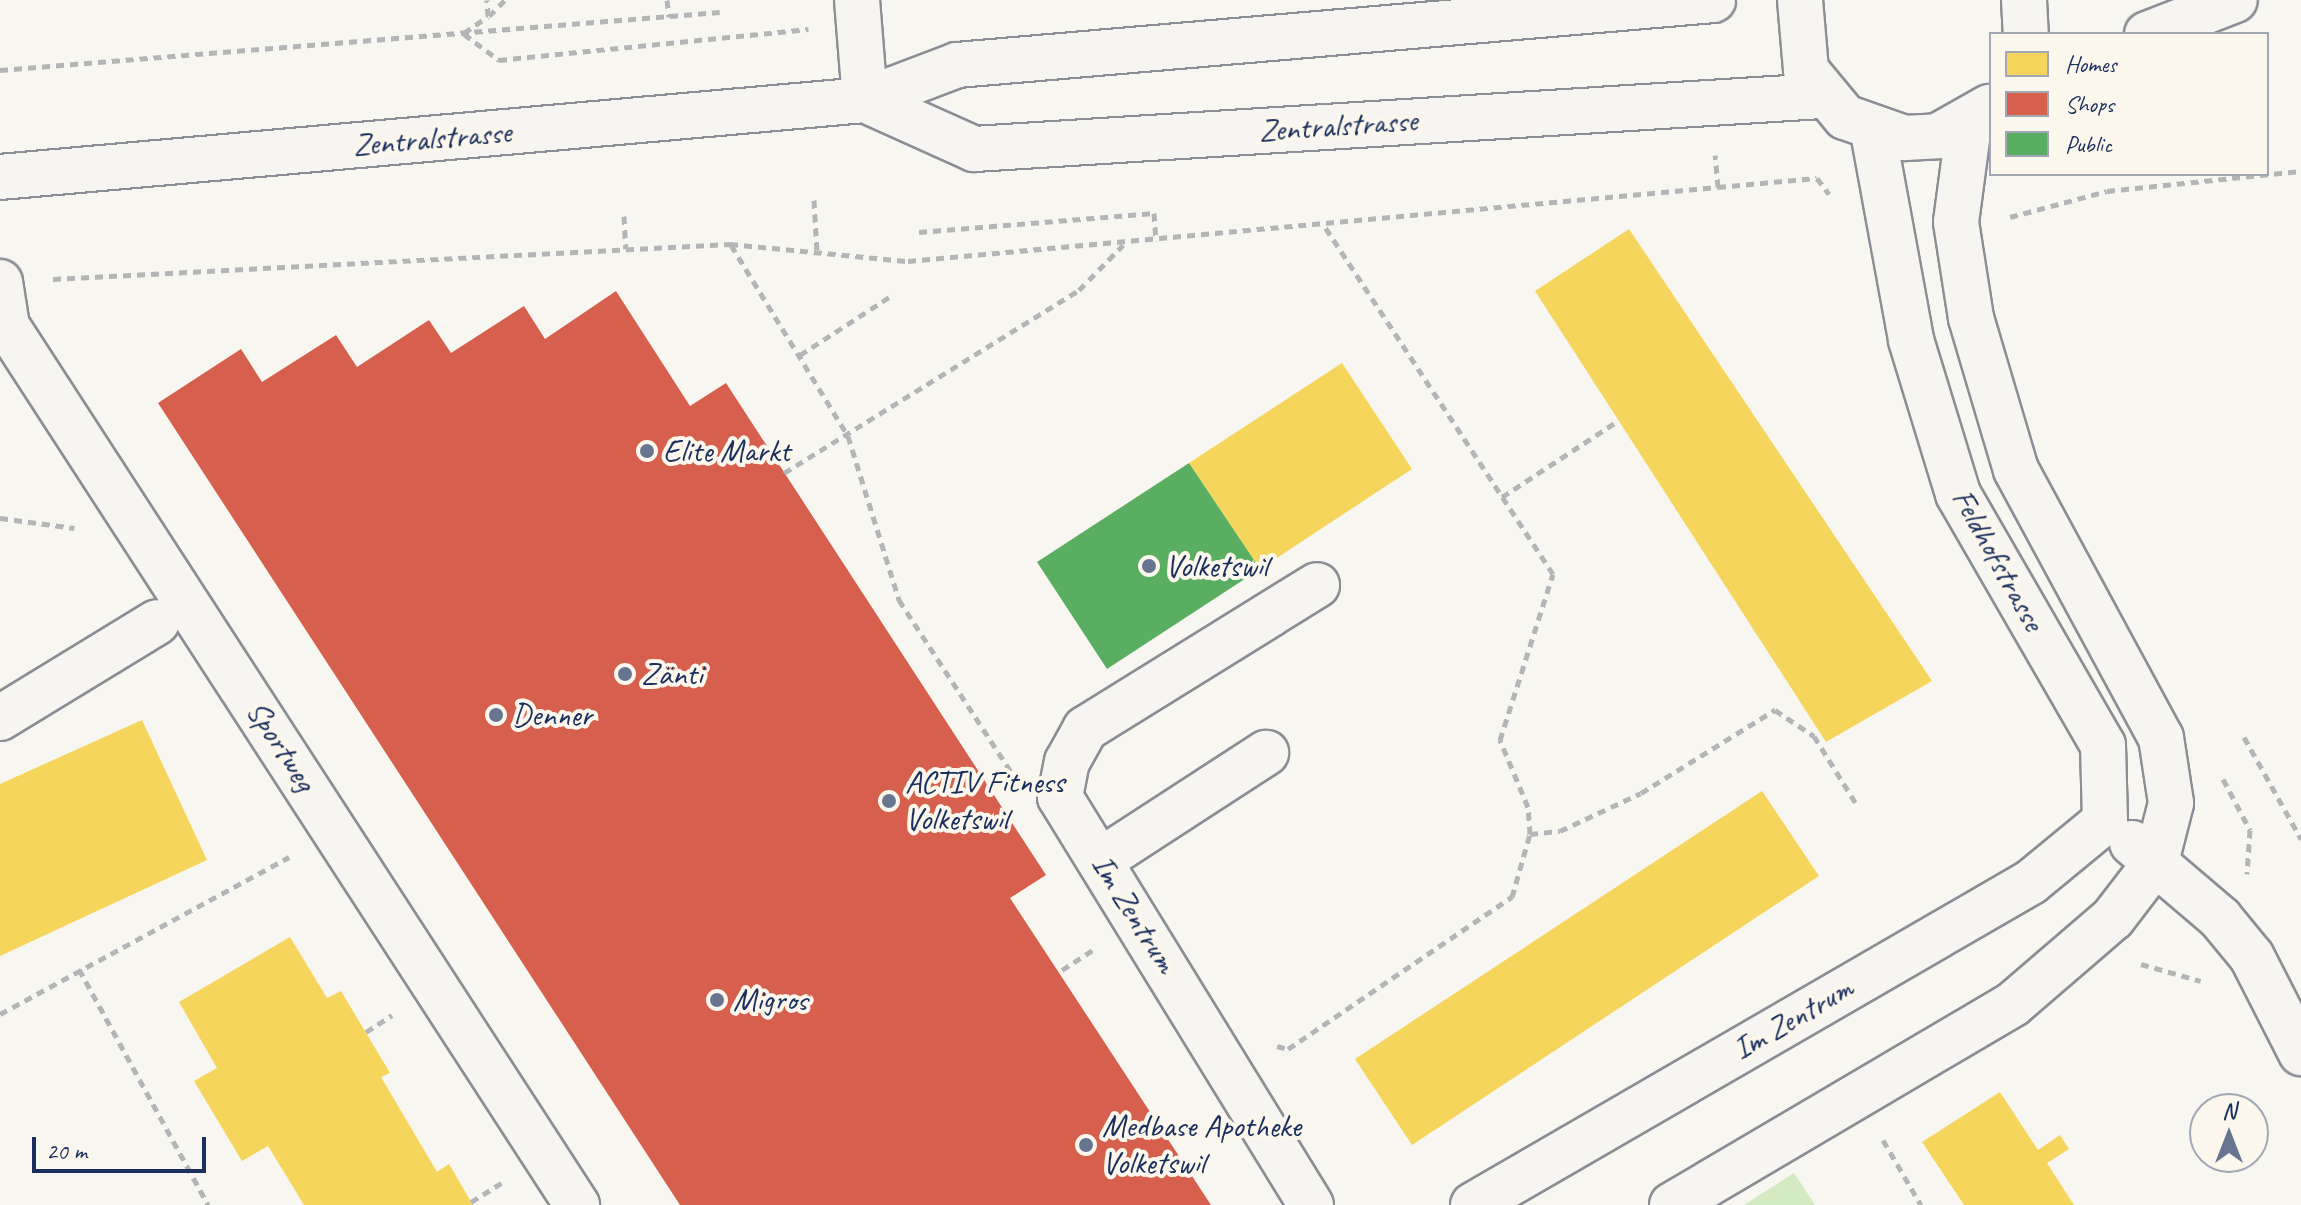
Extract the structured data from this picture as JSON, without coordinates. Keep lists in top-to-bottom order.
{
  "streets": {
    "street": [
      "Zentralstrasse",
      "Feldhofstrasse",
      "Sportweg",
      "Im Zentrum"
    ]
  },
  "crossings": [
    ["Feldhofstrasse", "Im Zentrum"]
  ],
  "places": [
    "Elite Markt",
    "Volketswil",
    "Zänti",
    "Denner",
    "ACTIV Fitness Volketswil",
    "Migros",
    "Medbase Apotheke Volketswil"
  ],
  "legend": ["Homes", "Shops", "Public"],
  "scale_bar": "20 m",
  "north": "top"
}
